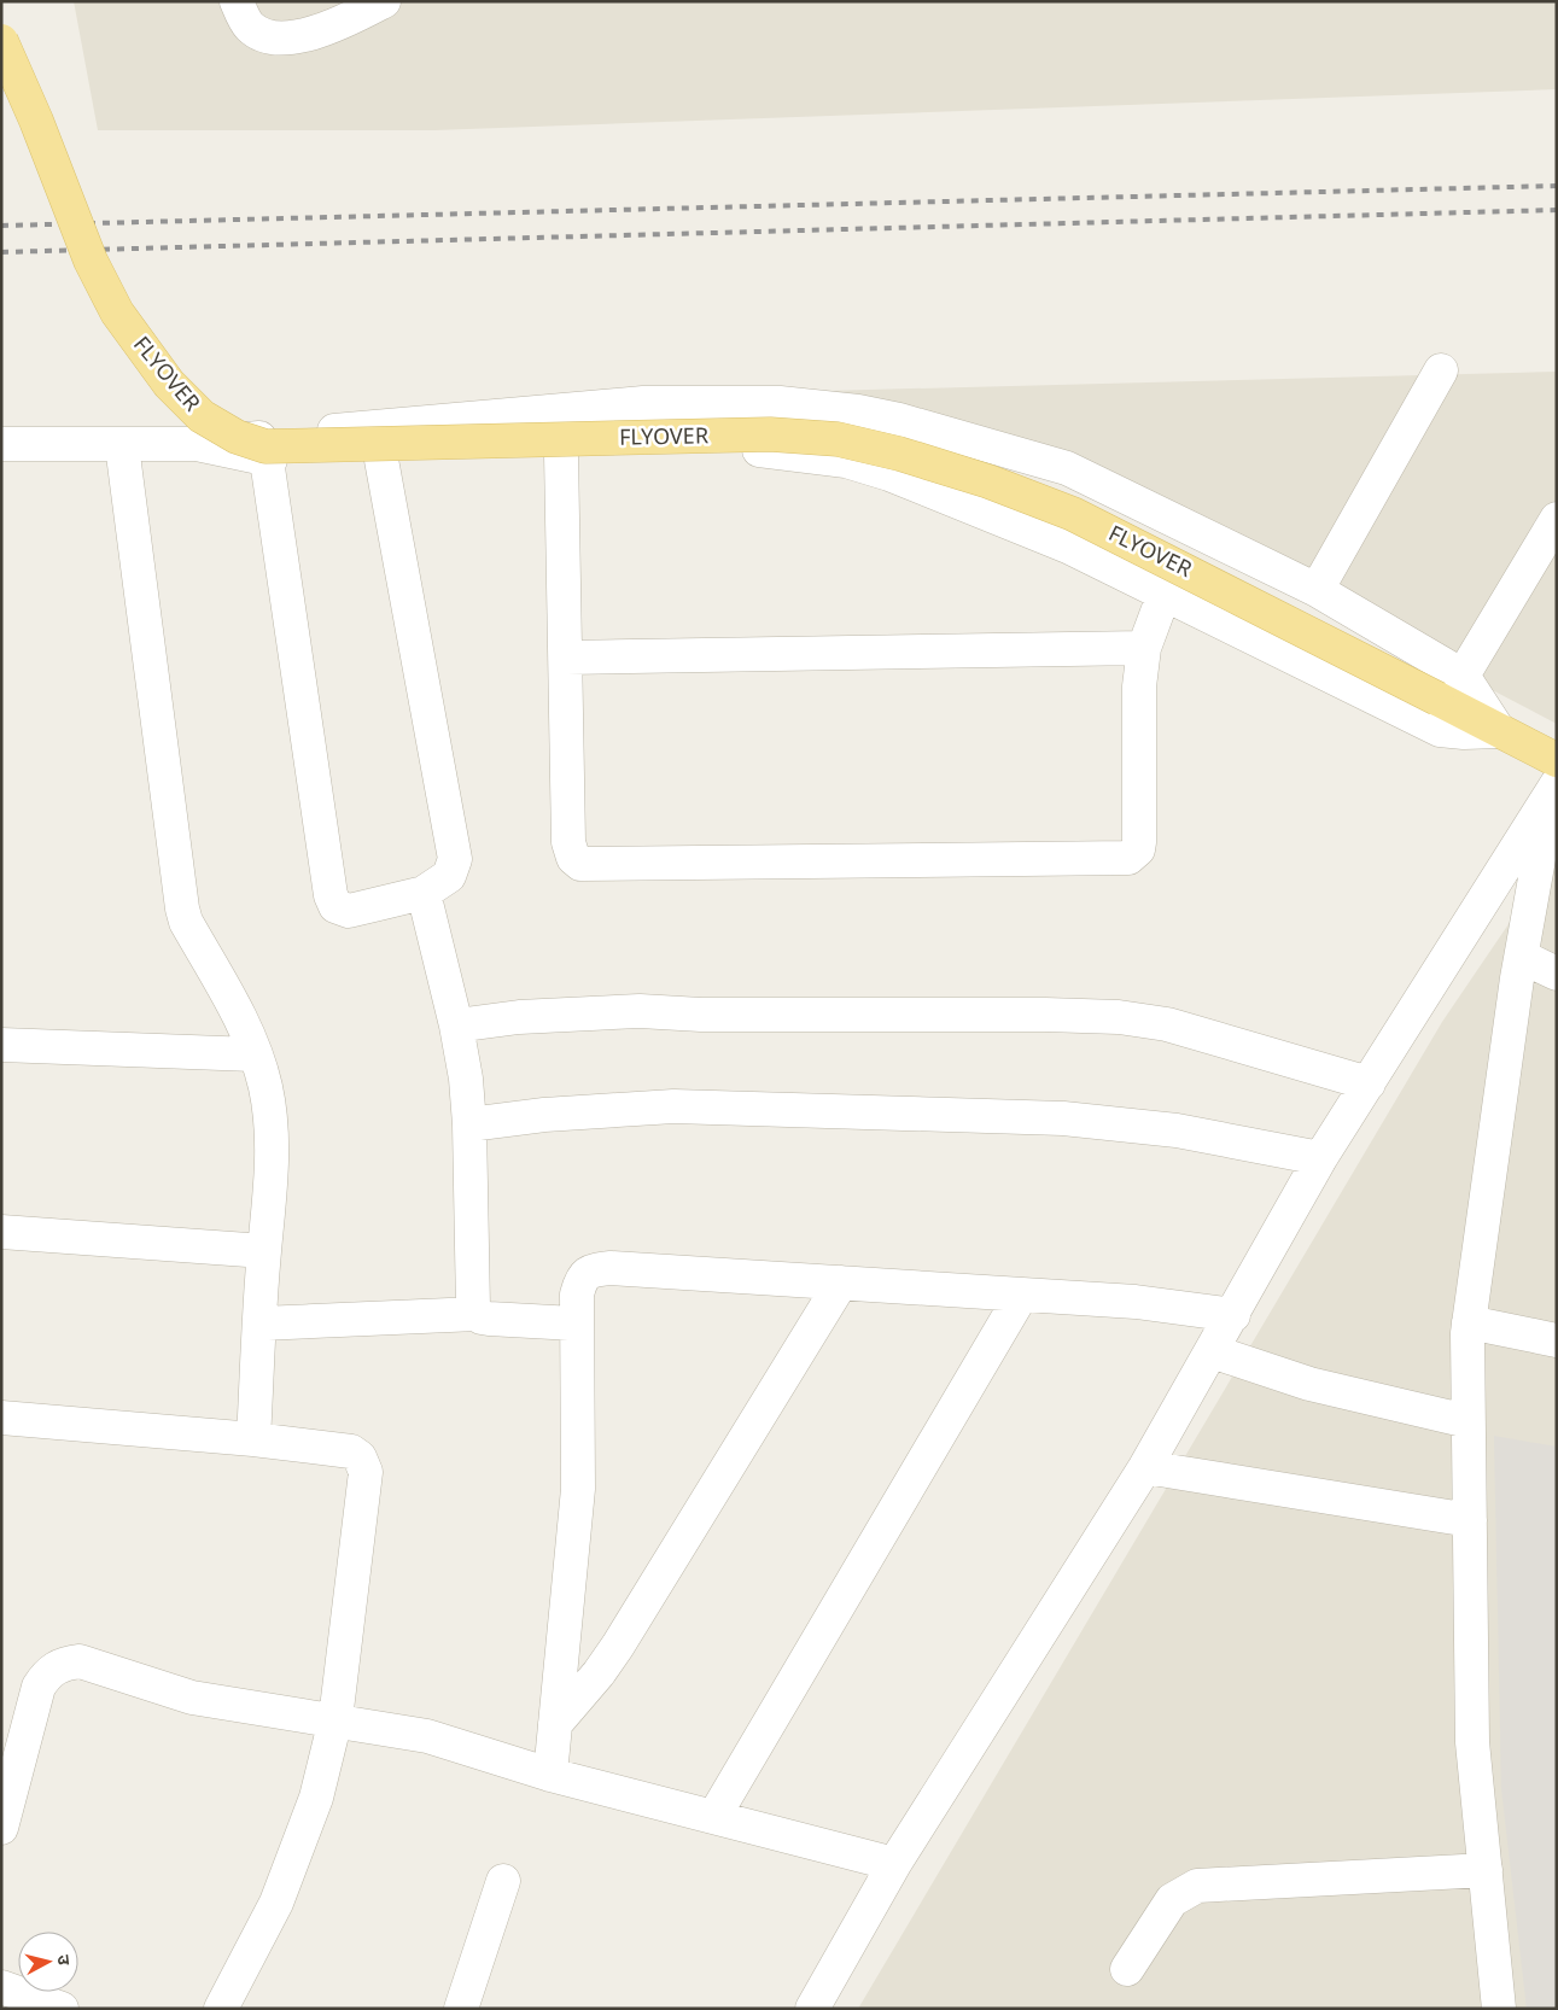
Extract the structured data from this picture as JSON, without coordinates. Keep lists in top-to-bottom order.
{
  "streets": {
    "main road": ["FLYOVER"]
  },
  "north": "right"
}
